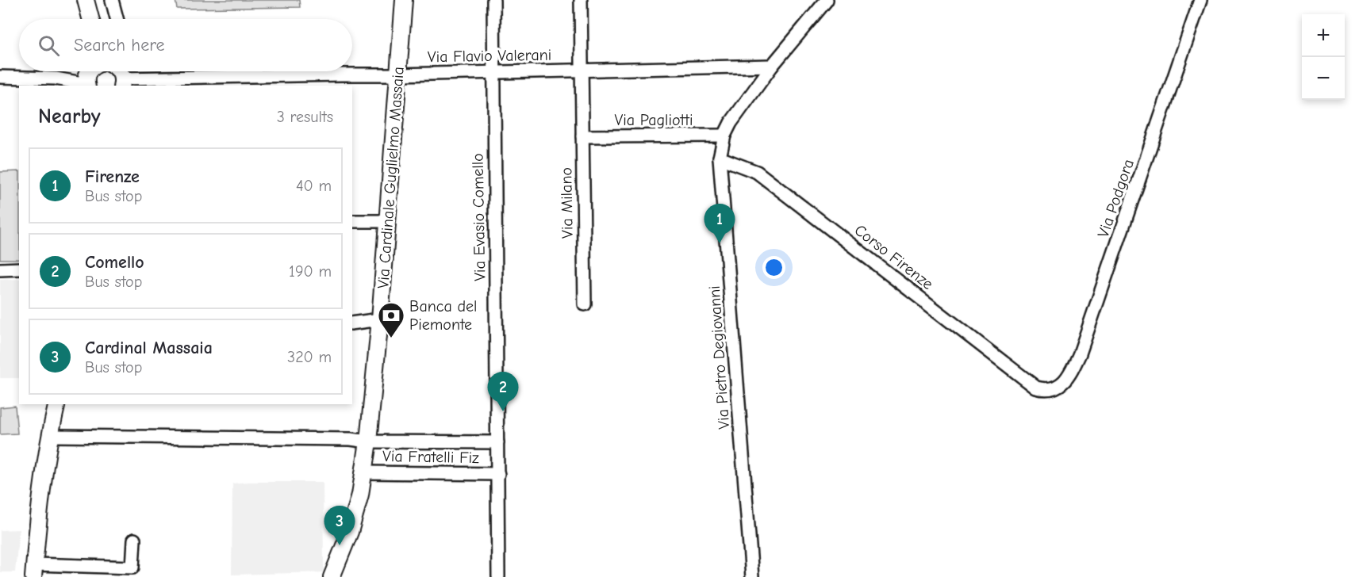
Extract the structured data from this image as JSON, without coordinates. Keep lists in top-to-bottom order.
{
  "streets": {
    "main road": ["Via Cardinale Guglielmo Massaia"],
    "street": [
      "Via Flavio Valerani",
      "Via Pagliotti",
      "Via Podgora",
      "Via Milano",
      "Via Evasio Comello",
      "Corso Firenze",
      "Via Pietro Degiovanni",
      "Via Fratelli Fiz"
    ]
  },
  "crossings": [
    ["Via Flavio Valerani", "Via Cardinale Guglielmo Massaia"],
    ["Via Flavio Valerani", "Via Milano"],
    ["Via Flavio Valerani", "Via Evasio Comello"],
    ["Via Flavio Valerani", "Via Pietro Degiovanni"],
    ["Via Pagliotti", "Via Milano"],
    ["Via Pagliotti", "Via Pietro Degiovanni"],
    ["Via Cardinale Guglielmo Massaia", "Via Fratelli Fiz"],
    ["Via Podgora", "Corso Firenze"],
    ["Via Evasio Comello", "Via Fratelli Fiz"],
    ["Corso Firenze", "Via Pietro Degiovanni"]
  ],
  "places": {
    "bank": ["Banca del Piemonte"]
  },
  "page": {
    "map_buttons": ["+", "−"],
    "search": "Search here",
    "heading": ["Nearby", "3 results"],
    "list": [
      {
        "mark": "1",
        "name": "Firenze",
        "note": "Bus stop",
        "value": "40 m"
      },
      {
        "mark": "2",
        "name": "Comello",
        "note": "Bus stop",
        "value": "190 m"
      },
      {
        "mark": "3",
        "name": "Cardinal Massaia",
        "note": "Bus stop",
        "value": "320 m"
      }
    ],
    "pins": ["1", "2", "3"]
  }
}
